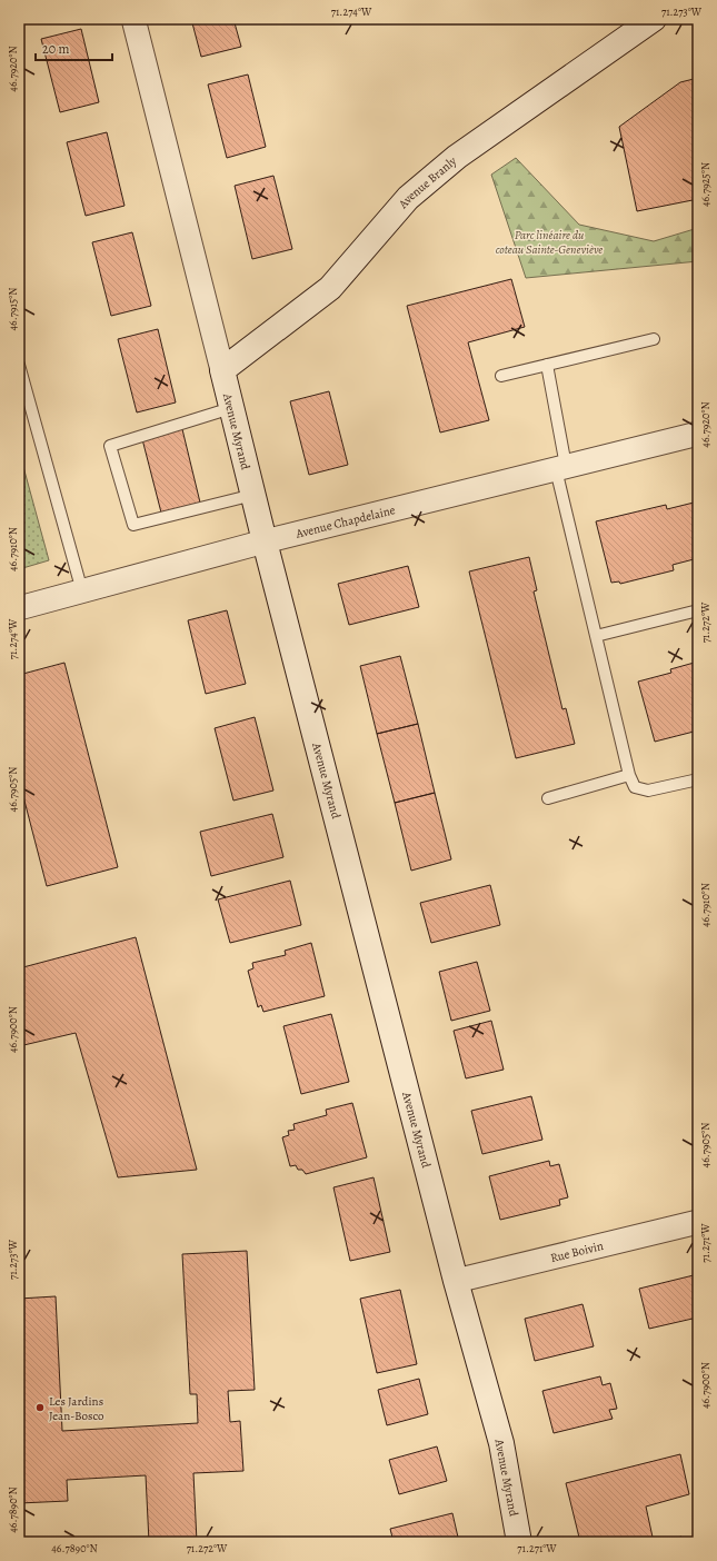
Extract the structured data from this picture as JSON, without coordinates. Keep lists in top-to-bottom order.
{
  "streets": {
    "street": [
      "Avenue Branly",
      "Avenue Myrand",
      "Avenue Chapdelaine",
      "Rue Boivin"
    ]
  },
  "crossings": [
    ["Avenue Branly", "Avenue Myrand"],
    ["Avenue Myrand", "Avenue Chapdelaine"],
    ["Avenue Myrand", "Rue Boivin"]
  ],
  "parks": ["Parc linéaire du coteau Sainte-Geneviève"],
  "places": ["Les Jardins Jean-Bosco"],
  "scale_bar": "20 m",
  "coordinates": [
    "71.274°W",
    "71.273°W",
    "46.7920°N",
    "46.7925°N",
    "46.7915°N",
    "46.7910°N",
    "71.272°W",
    "46.7905°N",
    "46.7900°N",
    "71.271°W",
    "46.7890°N"
  ]
}
